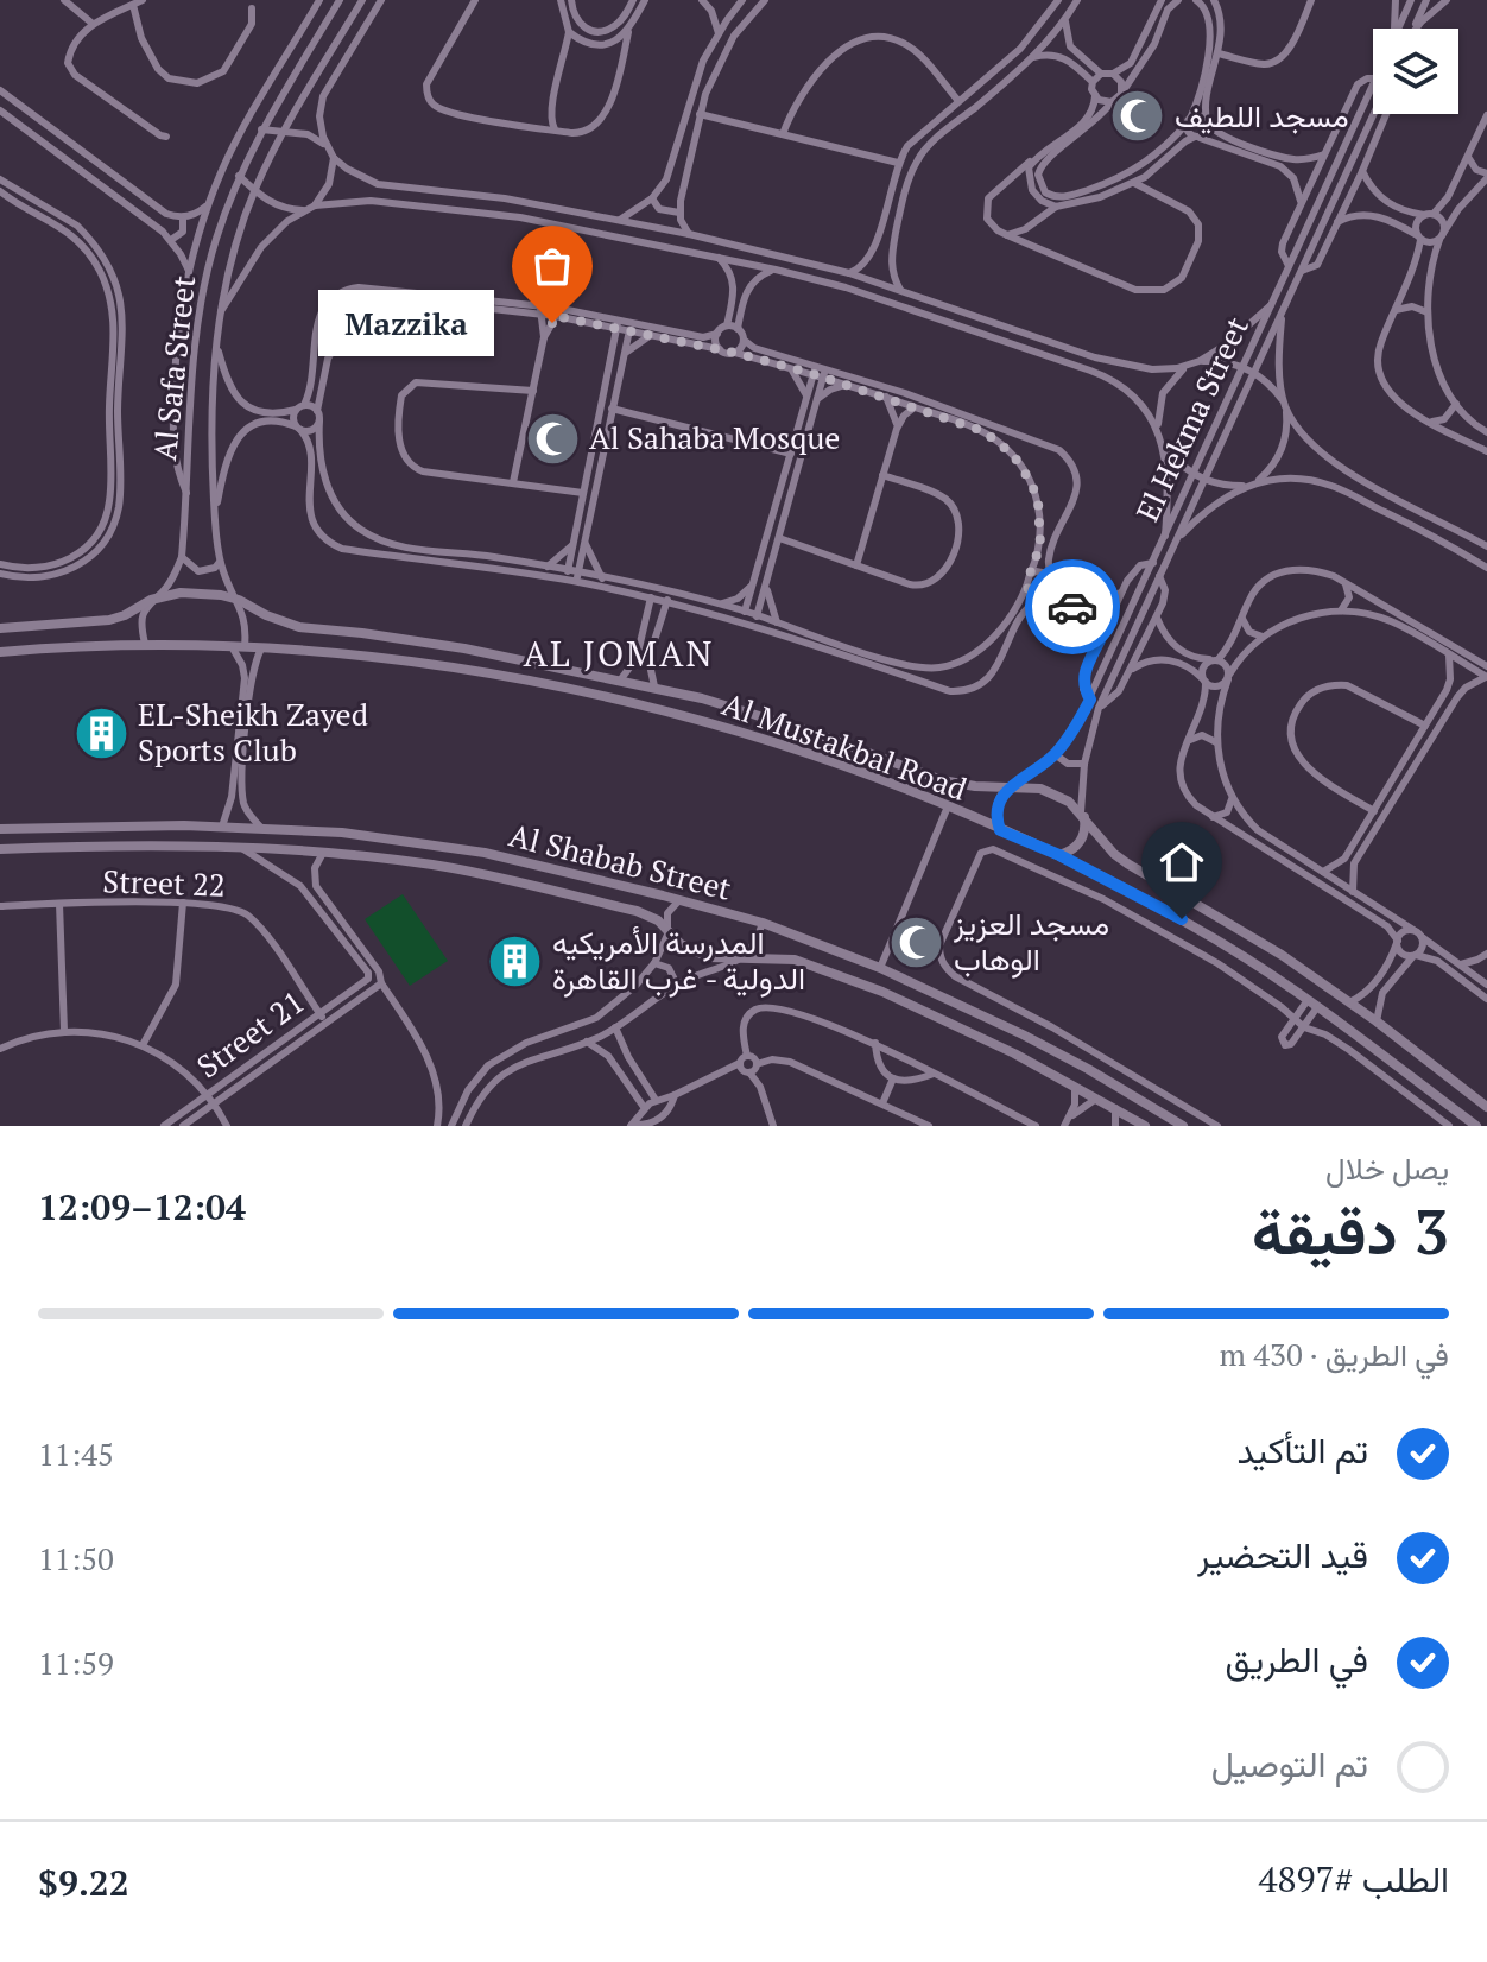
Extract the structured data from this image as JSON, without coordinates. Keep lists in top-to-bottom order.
{
  "streets": {
    "main road": ["Al Mustakbal Road", "Al Shabab Street"],
    "street": [
      "Al Safa Street",
      "El Hekma Street",
      "Street 22",
      "Street 21"
    ]
  },
  "crossings": [
    ["Al Safa Street", "Al Mustakbal Road"],
    ["El Hekma Street", "Al Mustakbal Road"],
    ["Street 22", "Street 21"]
  ],
  "districts": ["AL JOMAN"],
  "places": {
    "mosque": ["مسجد اللطيف", "Al Sahaba Mosque", "مسجد العزيز الوهاب"],
    "other": ["Mazzika"],
    "building": ["EL-Sheikh Zayed Sports Club", "المدرسة الأمريكيه الدولية - غرب القاهرة"]
  },
  "page": {
    "bubble": "Mazzika",
    "heading": ["3 دقيقة", "يصل خلال", "12:04–12:09"],
    "panel": ["الطلب #4897", "$9.22"],
    "bar": "في الطريق · 430 m",
    "list": [
      ["تم التأكيد", "11:45"],
      ["قيد التحضير", "11:50"],
      ["في الطريق", "11:59"],
      "تم التوصيل"
    ]
  }
}
